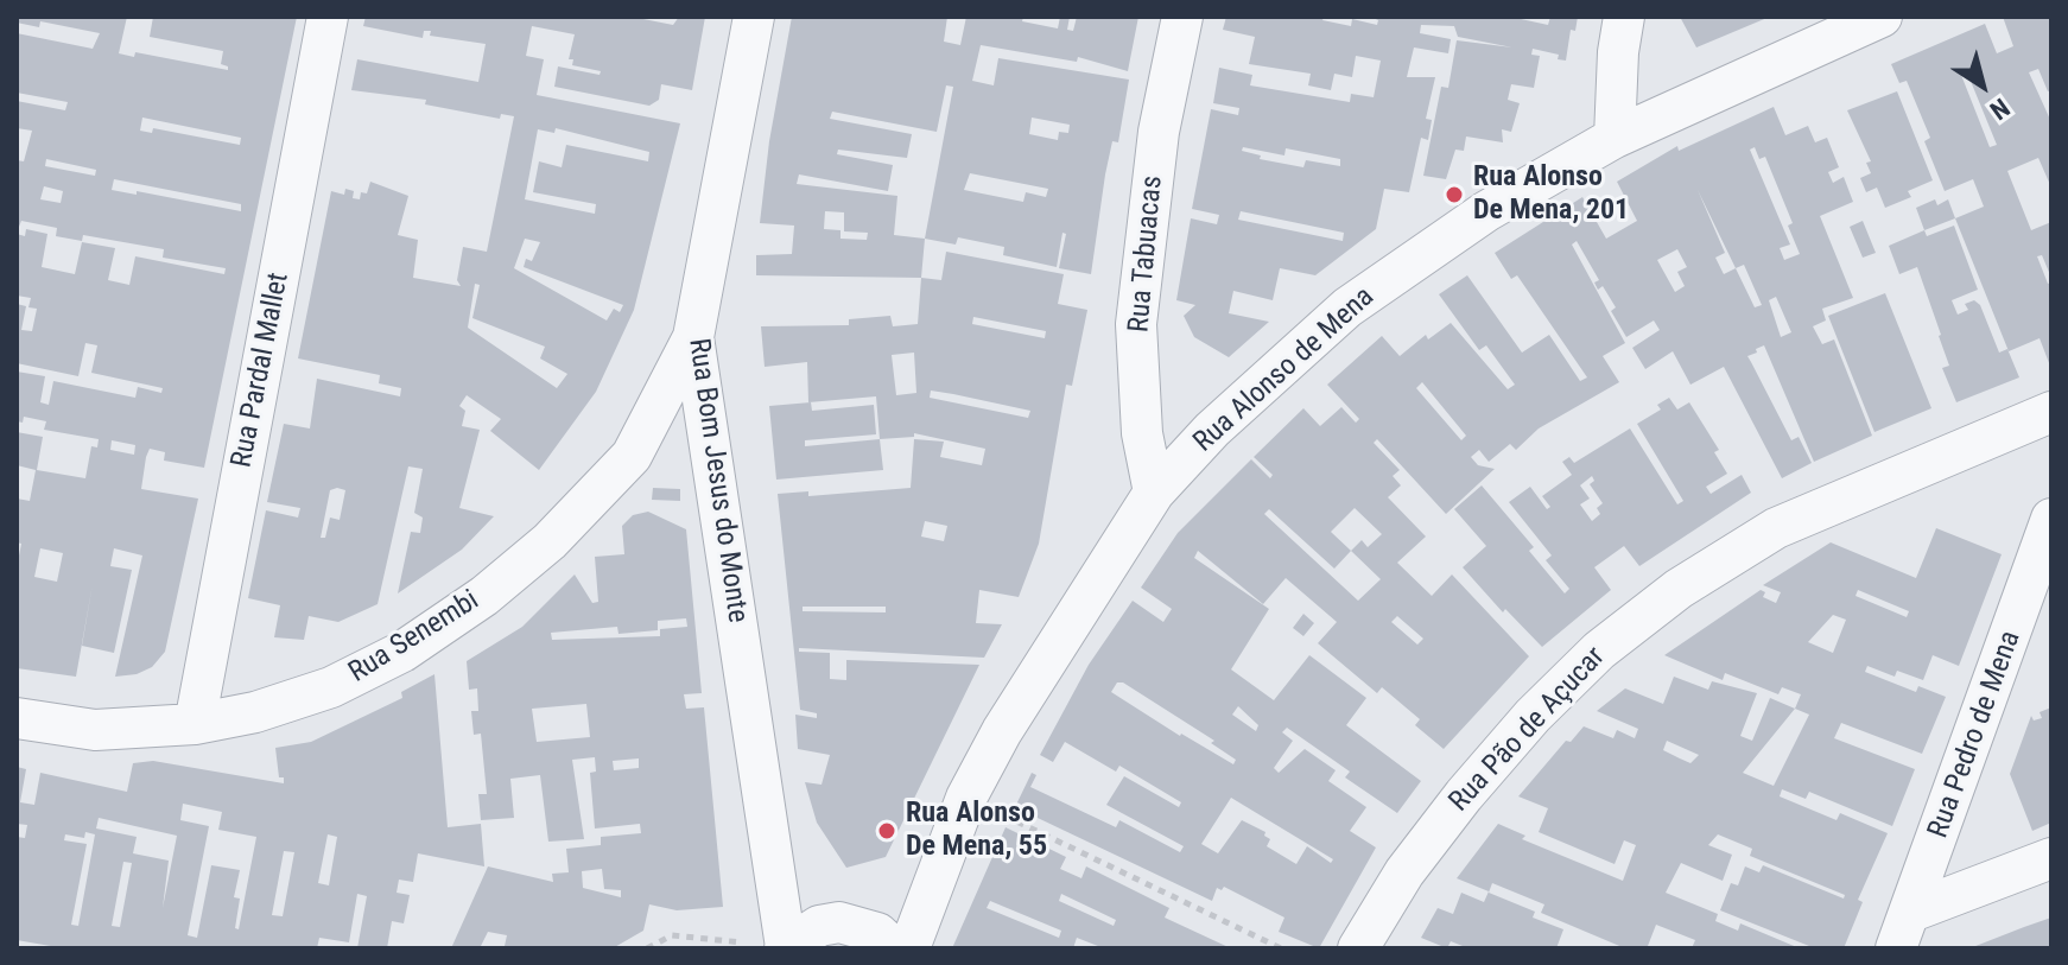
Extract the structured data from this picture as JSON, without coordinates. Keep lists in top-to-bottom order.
{
  "streets": {
    "street": [
      "Rua Tabuacas",
      "Rua Pardal Mallet",
      "Rua Alonso de Mena",
      "Rua Bom Jesus do Monte",
      "Rua Senembi",
      "Rua Pão de Açucar",
      "Rua Pedro de Mena"
    ]
  },
  "crossings": [
    ["Rua Tabuacas", "Rua Alonso de Mena"],
    ["Rua Pardal Mallet", "Rua Senembi"],
    ["Rua Bom Jesus do Monte", "Rua Senembi"]
  ],
  "places": ["Rua Alonso De Mena, 201", "Rua Alonso De Mena, 55"],
  "north": "bottom right"
}
